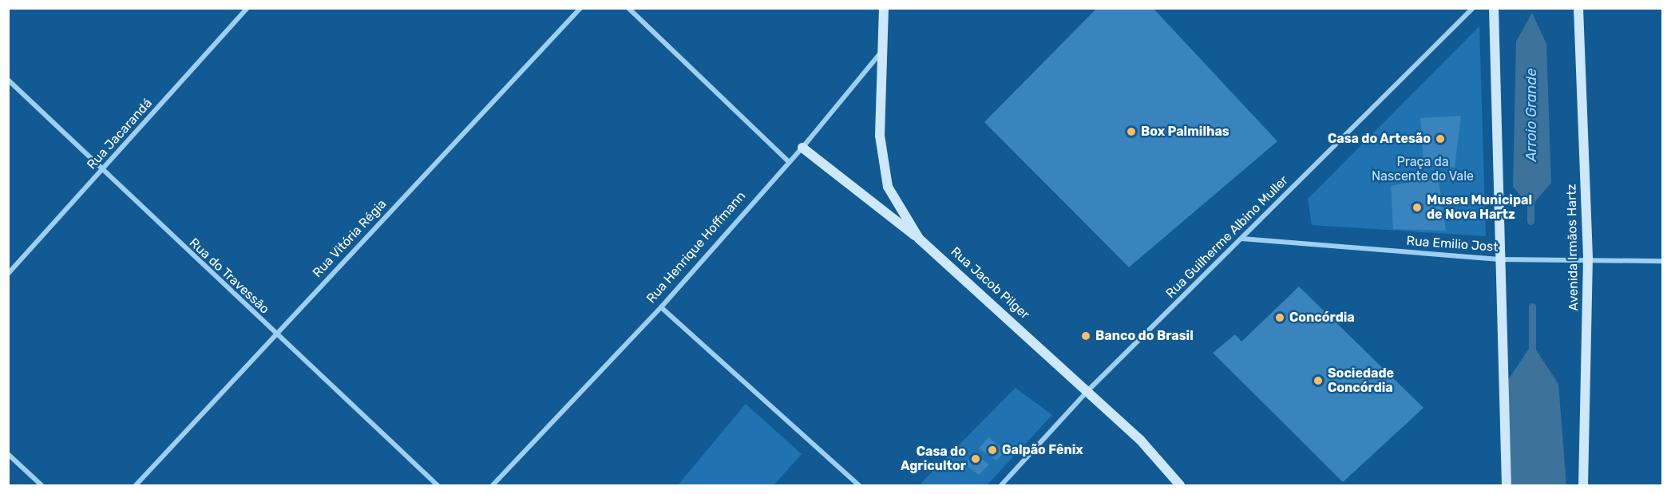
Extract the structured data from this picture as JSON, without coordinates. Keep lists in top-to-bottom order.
{
  "streets": {
    "street": [
      "Rua Jacarandá",
      "Rua Guilherme Albino Muller",
      "Rua Vitória Régia",
      "Rua Emilio Jost",
      "Rua Henrique Hoffmann",
      "Avenida Irmãos Hartz",
      "Rua do Travessão",
      "Rua Jacob Pilger"
    ]
  },
  "crossings": [
    ["Rua Jacarandá", "Rua do Travessão"],
    ["Rua Guilherme Albino Muller", "Rua Emilio Jost"],
    ["Rua Guilherme Albino Muller", "Rua Jacob Pilger"],
    ["Rua Vitória Régia", "Rua do Travessão"],
    ["Rua Emilio Jost", "Avenida Irmãos Hartz"],
    ["Rua Henrique Hoffmann", "Rua Jacob Pilger"]
  ],
  "water": ["Arroio Grande"],
  "parks": ["Praça da Nascente do Vale"],
  "places": [
    "Box Palmilhas",
    "Casa do Artesão",
    "Museu Municipal de Nova Hartz",
    "Concórdia",
    "Banco do Brasil",
    "Sociedade Concórdia",
    "Galpão Fênix",
    "Casa do Agricultor"
  ]
}
